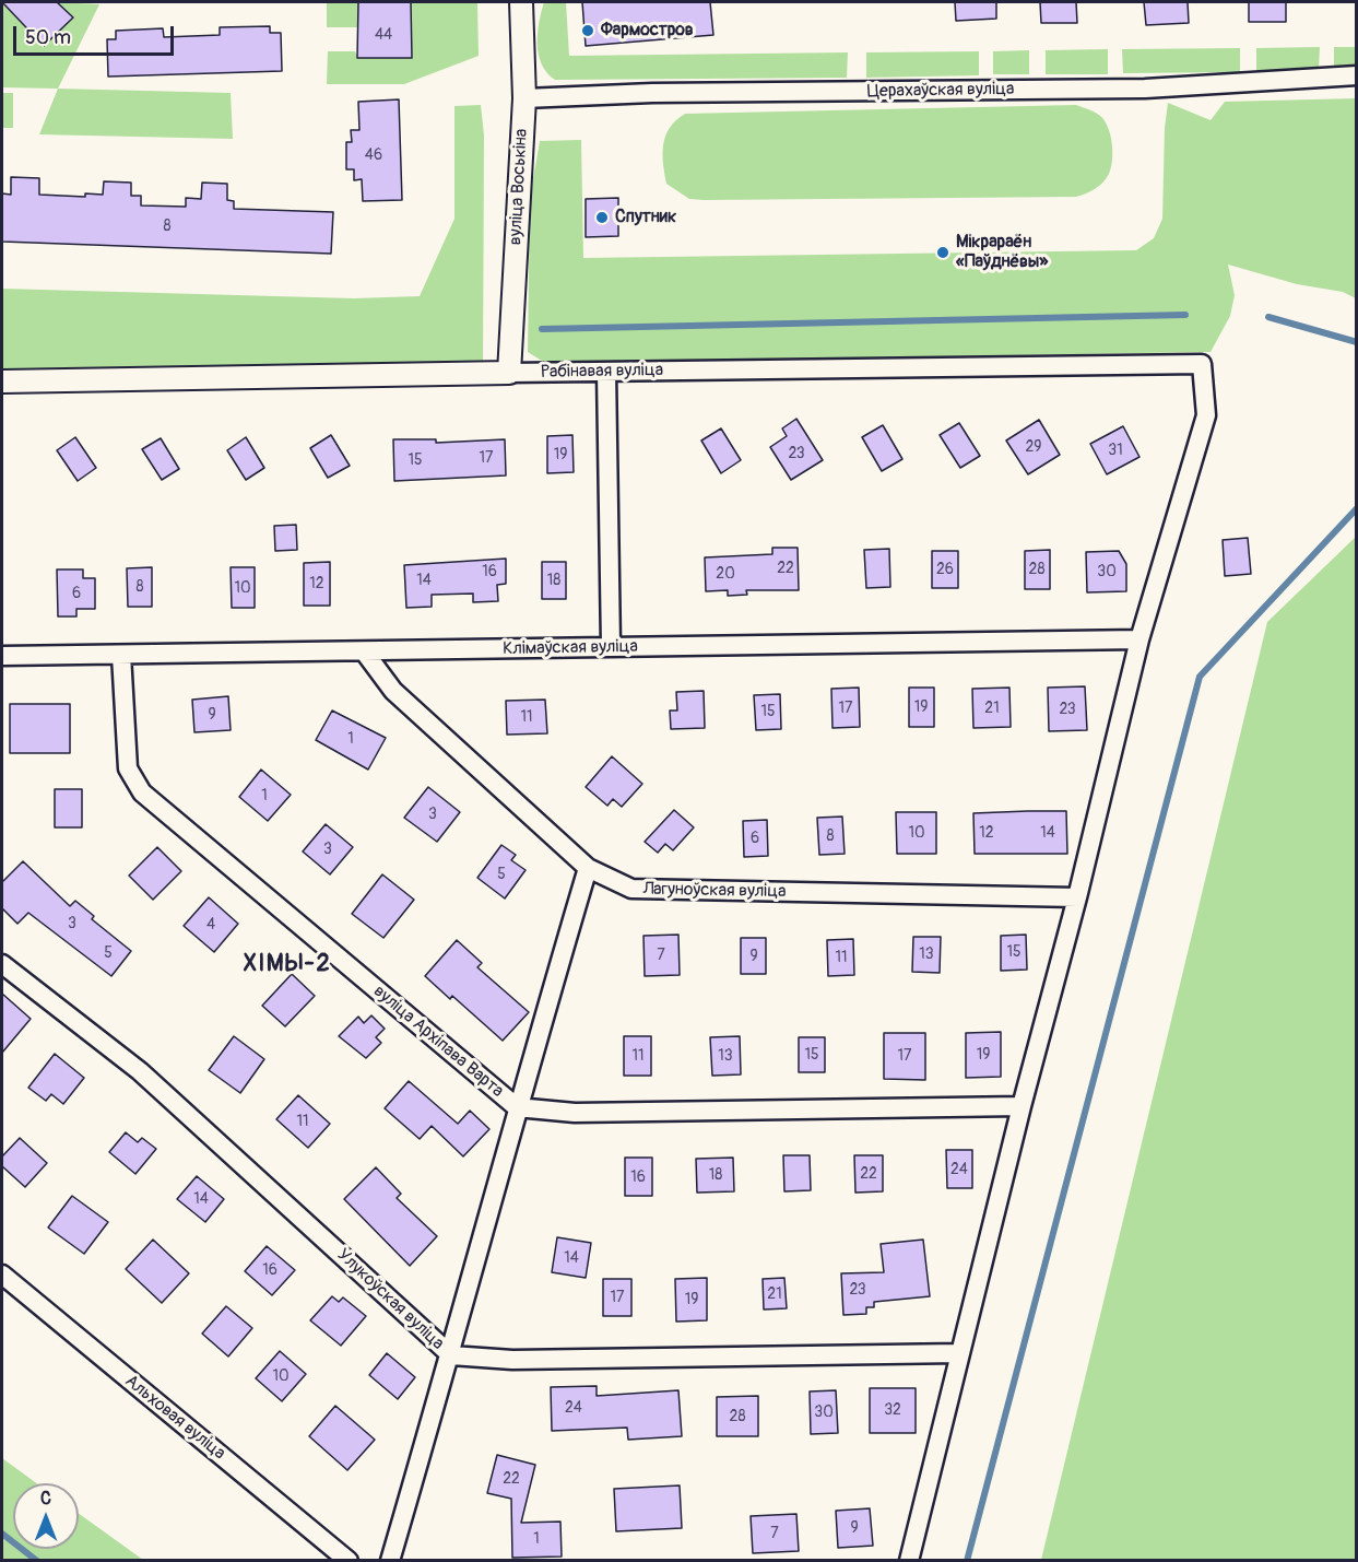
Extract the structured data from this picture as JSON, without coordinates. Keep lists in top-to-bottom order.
{
  "streets": {
    "street": [
      "Церахаўская вуліца",
      "вуліца Воськіна",
      "Рабінавая вуліца",
      "Клімаўская вуліца",
      "Лагуноўская вуліца",
      "вуліца Архіпава Варта",
      "Улукоўская вуліца",
      "Альховая вуліца"
    ]
  },
  "crossings": [
    ["Церахаўская вуліца", "вуліца Воськіна"],
    ["вуліца Воськіна", "Рабінавая вуліца"],
    ["Рабінавая вуліца", "Клімаўская вуліца"],
    ["Клімаўская вуліца", "Лагуноўская вуліца"],
    ["Клімаўская вуліца", "вуліца Архіпава Варта"]
  ],
  "districts": ["ХІМЫ-2"],
  "places": ["Фармостров", "Спутник", "Мікрараён «Паўднёвы»"],
  "house_numbers": [
    "44",
    "46",
    "8",
    "29",
    "31",
    "23",
    "19",
    "17",
    "15",
    "22",
    "26",
    "28",
    "16",
    "30",
    "20",
    "14",
    "18",
    "12",
    "8",
    "10",
    "6",
    "19",
    "17",
    "21",
    "23",
    "15",
    "9",
    "11",
    "1",
    "1",
    "3",
    "10",
    "12",
    "14",
    "8",
    "6",
    "3",
    "5",
    "3",
    "4",
    "15",
    "5",
    "13",
    "7",
    "9",
    "11",
    "15",
    "19",
    "11",
    "13",
    "17",
    "11",
    "24",
    "22",
    "18",
    "16",
    "14",
    "14",
    "16",
    "23",
    "21",
    "17",
    "19",
    "10",
    "24",
    "32",
    "30",
    "28",
    "22",
    "9",
    "7",
    "1"
  ],
  "scale_bar": "50 m",
  "north": "top"
}
